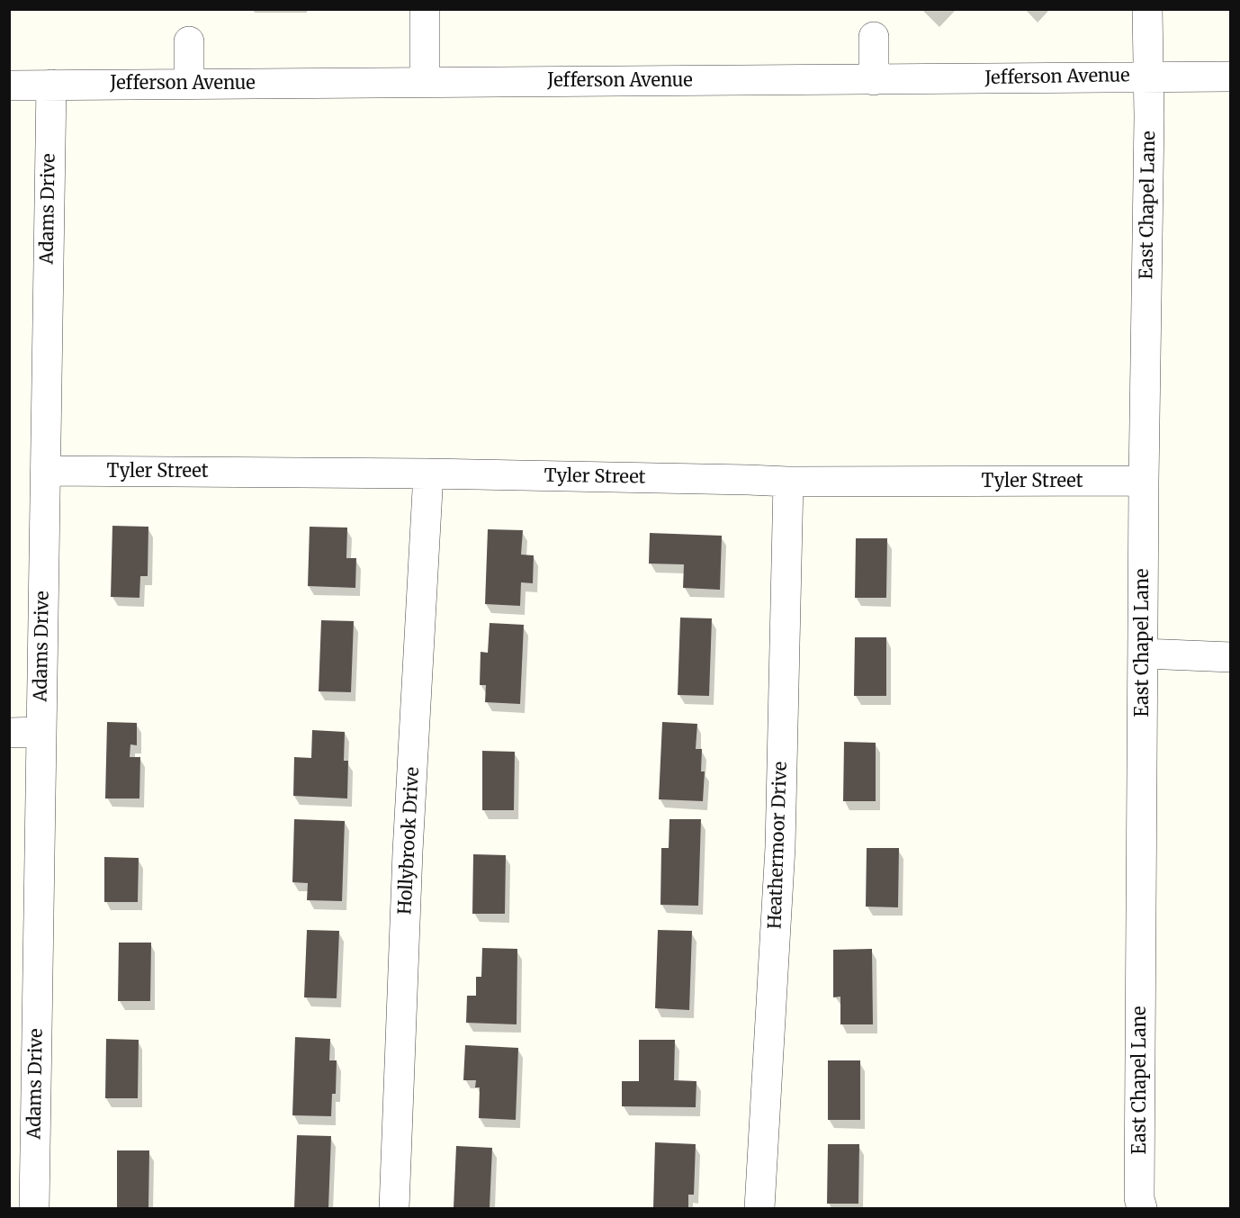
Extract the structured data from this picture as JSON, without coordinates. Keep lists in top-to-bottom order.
{
  "streets": {
    "street": [
      "Jefferson Avenue",
      "East Chapel Lane",
      "Adams Drive",
      "Tyler Street",
      "Hollybrook Drive",
      "Heathermoor Drive"
    ]
  },
  "crossings": [
    ["Jefferson Avenue", "East Chapel Lane"],
    ["Jefferson Avenue", "Adams Drive"],
    ["East Chapel Lane", "Tyler Street"],
    ["Adams Drive", "Tyler Street"],
    ["Tyler Street", "Hollybrook Drive"],
    ["Tyler Street", "Heathermoor Drive"]
  ]
}
